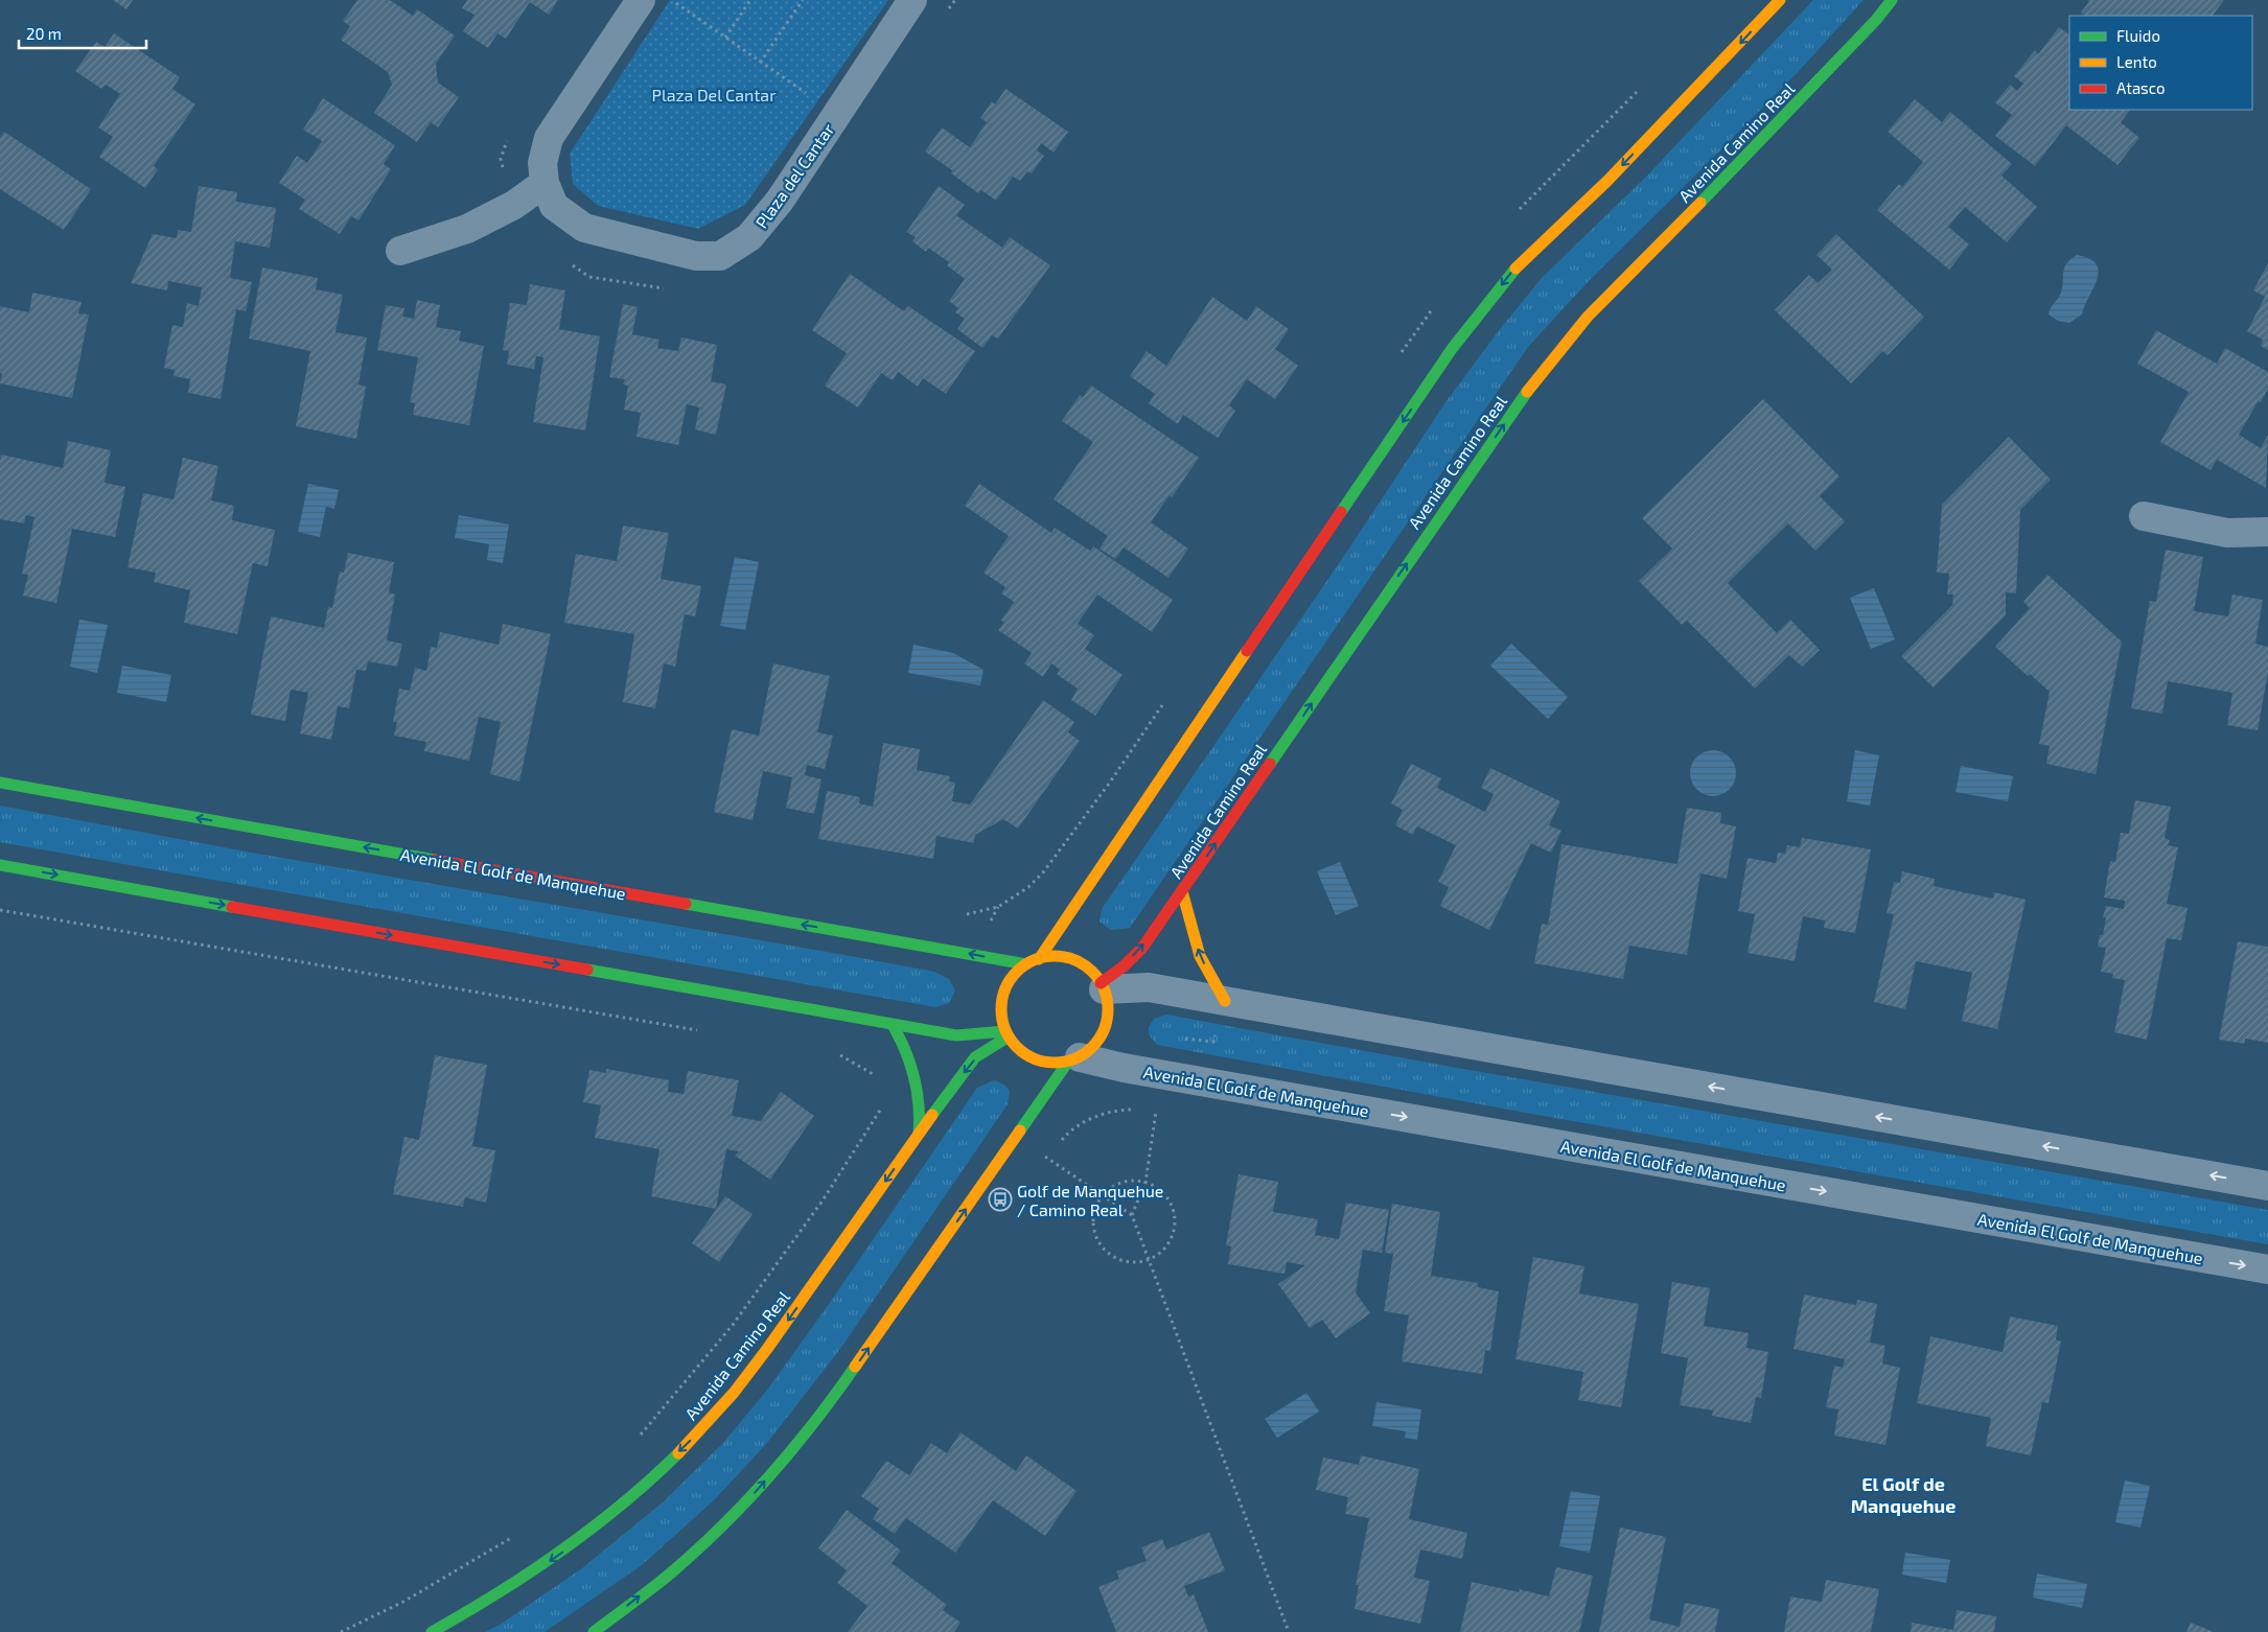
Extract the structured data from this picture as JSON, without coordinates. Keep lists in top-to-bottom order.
{
  "streets": {
    "main road": ["Avenida Camino Real", "Avenida El Golf de Manquehue"],
    "street": ["Plaza del Cantar"]
  },
  "crossings": [
    ["Avenida Camino Real", "Avenida El Golf de Manquehue"]
  ],
  "districts": ["El Golf de Manquehue"],
  "parks": ["Plaza Del Cantar"],
  "places": {
    "bus stop": ["Golf de Manquehue / Camino Real"]
  },
  "legend": ["Fluido", "Lento", "Atasco"],
  "scale_bar": "20 m"
}
